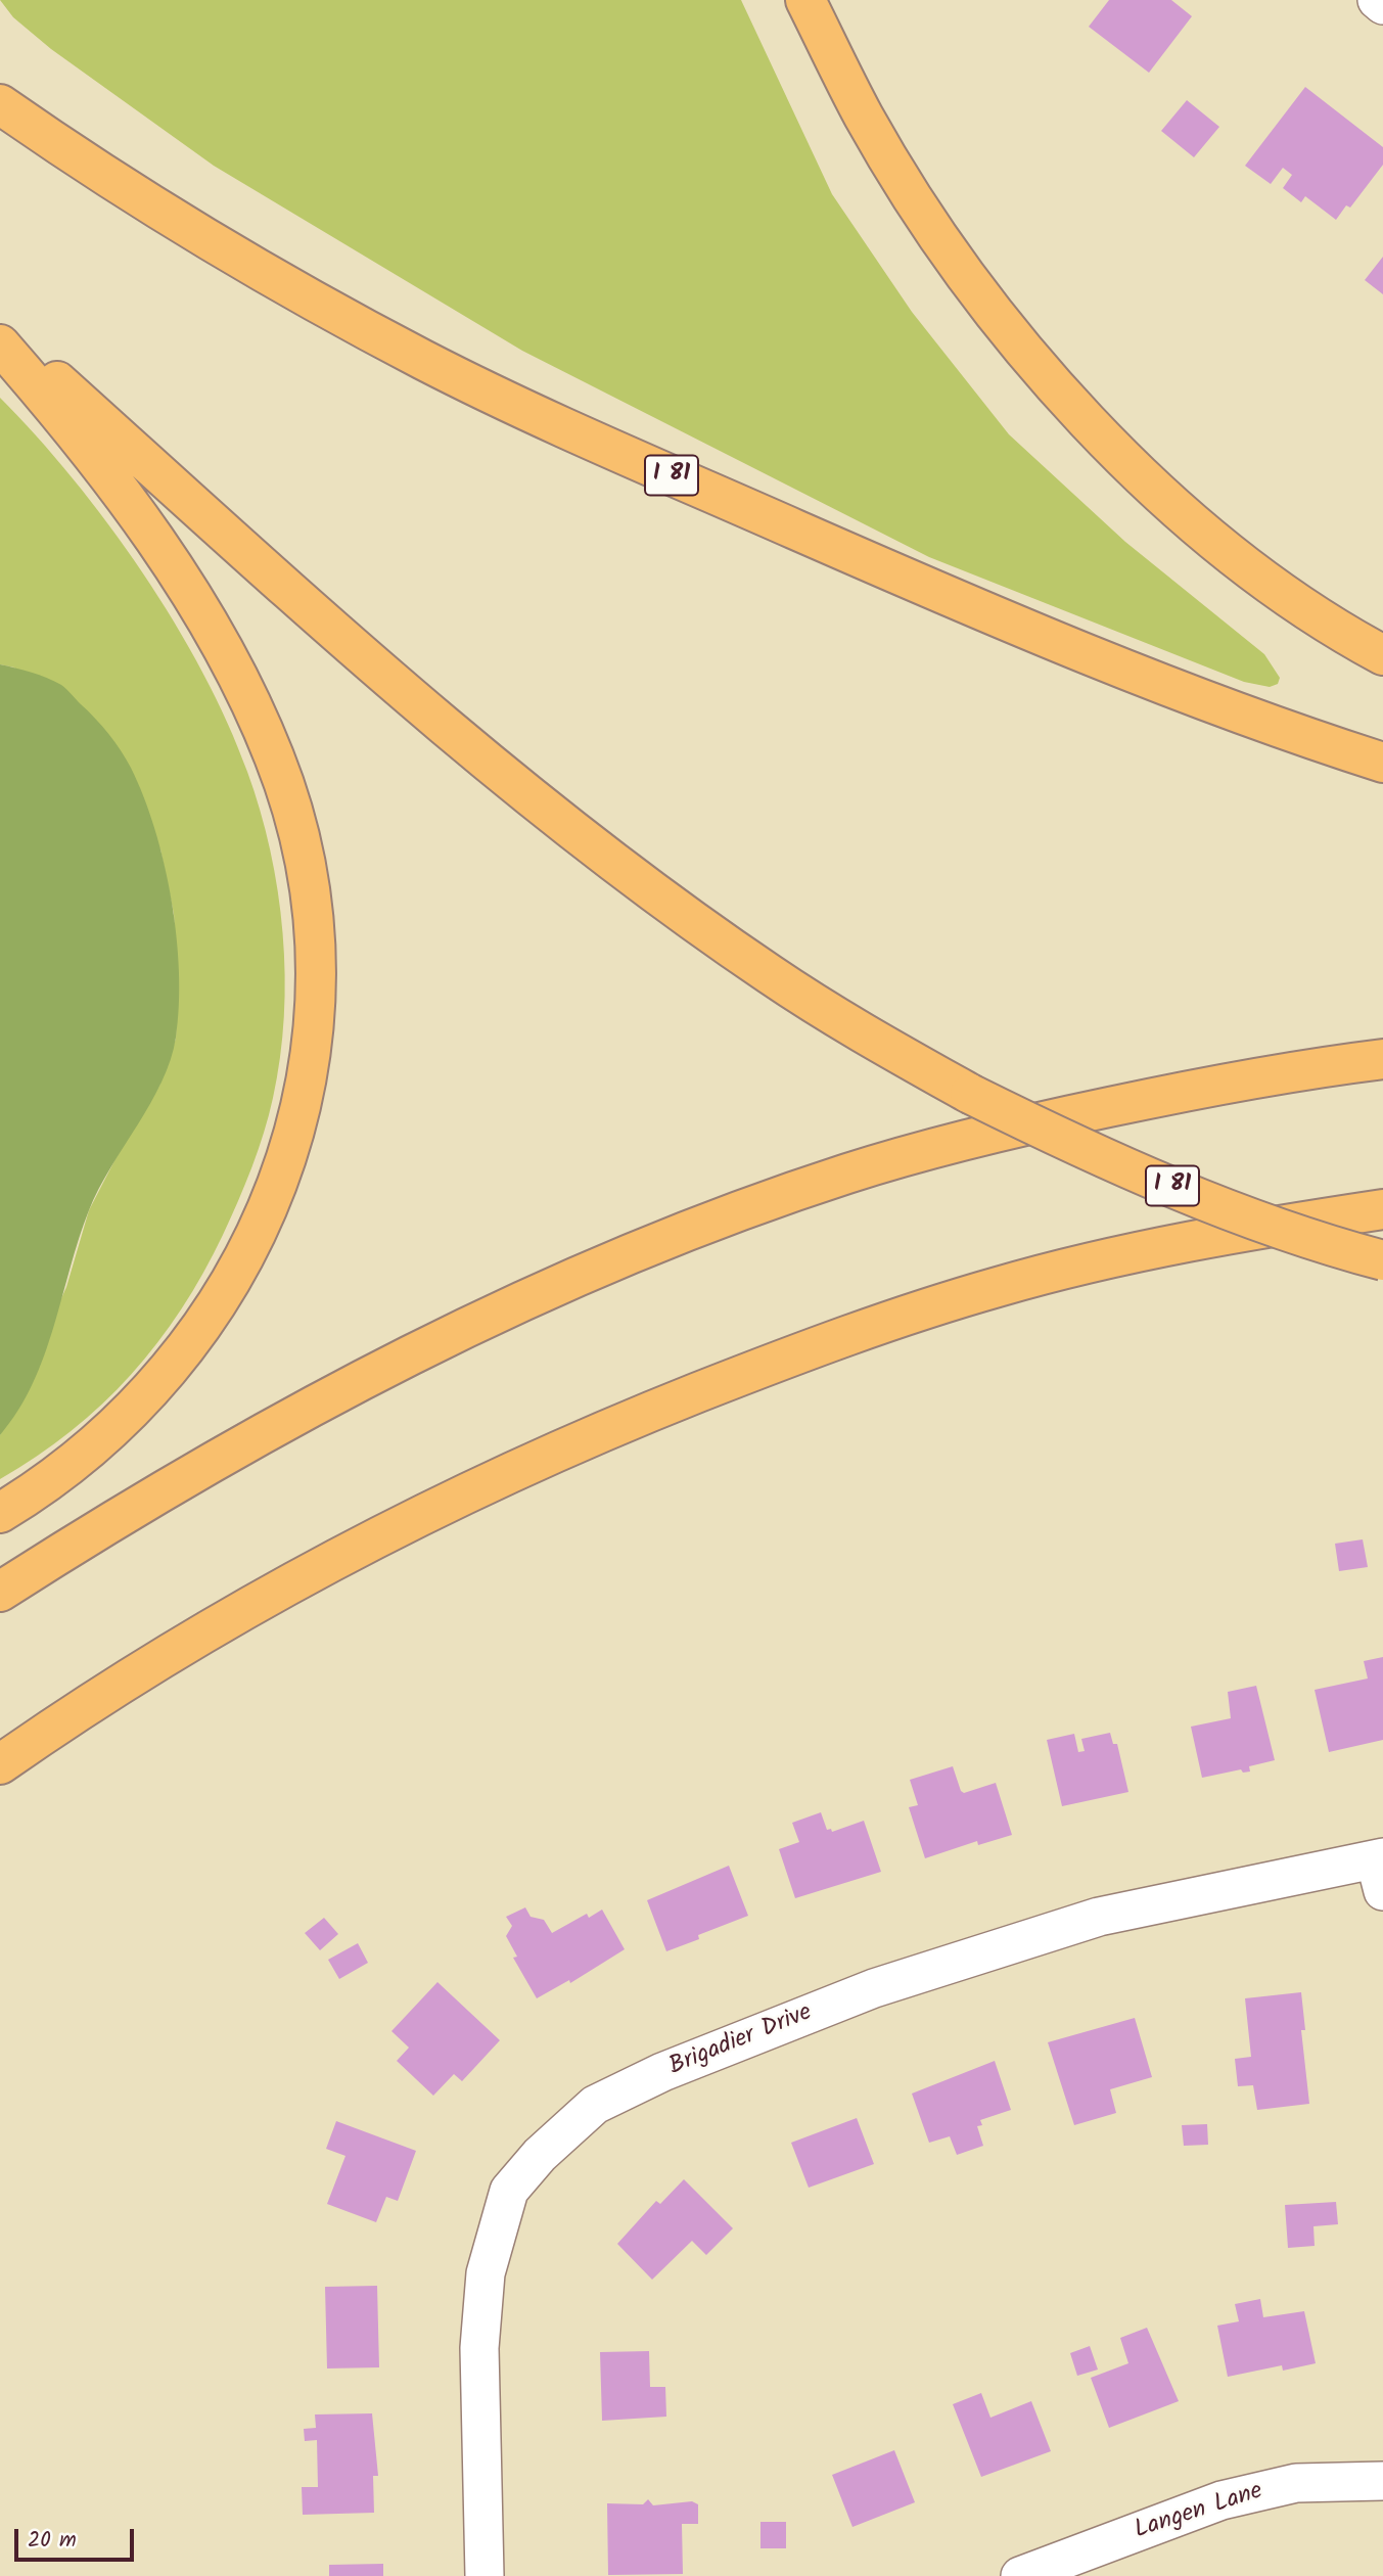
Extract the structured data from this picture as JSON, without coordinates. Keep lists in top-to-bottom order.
{
  "streets": {
    "highway": ["I 81"],
    "street": ["Brigadier Drive", "Langen Lane"]
  },
  "scale_bar": "20 m"
}
